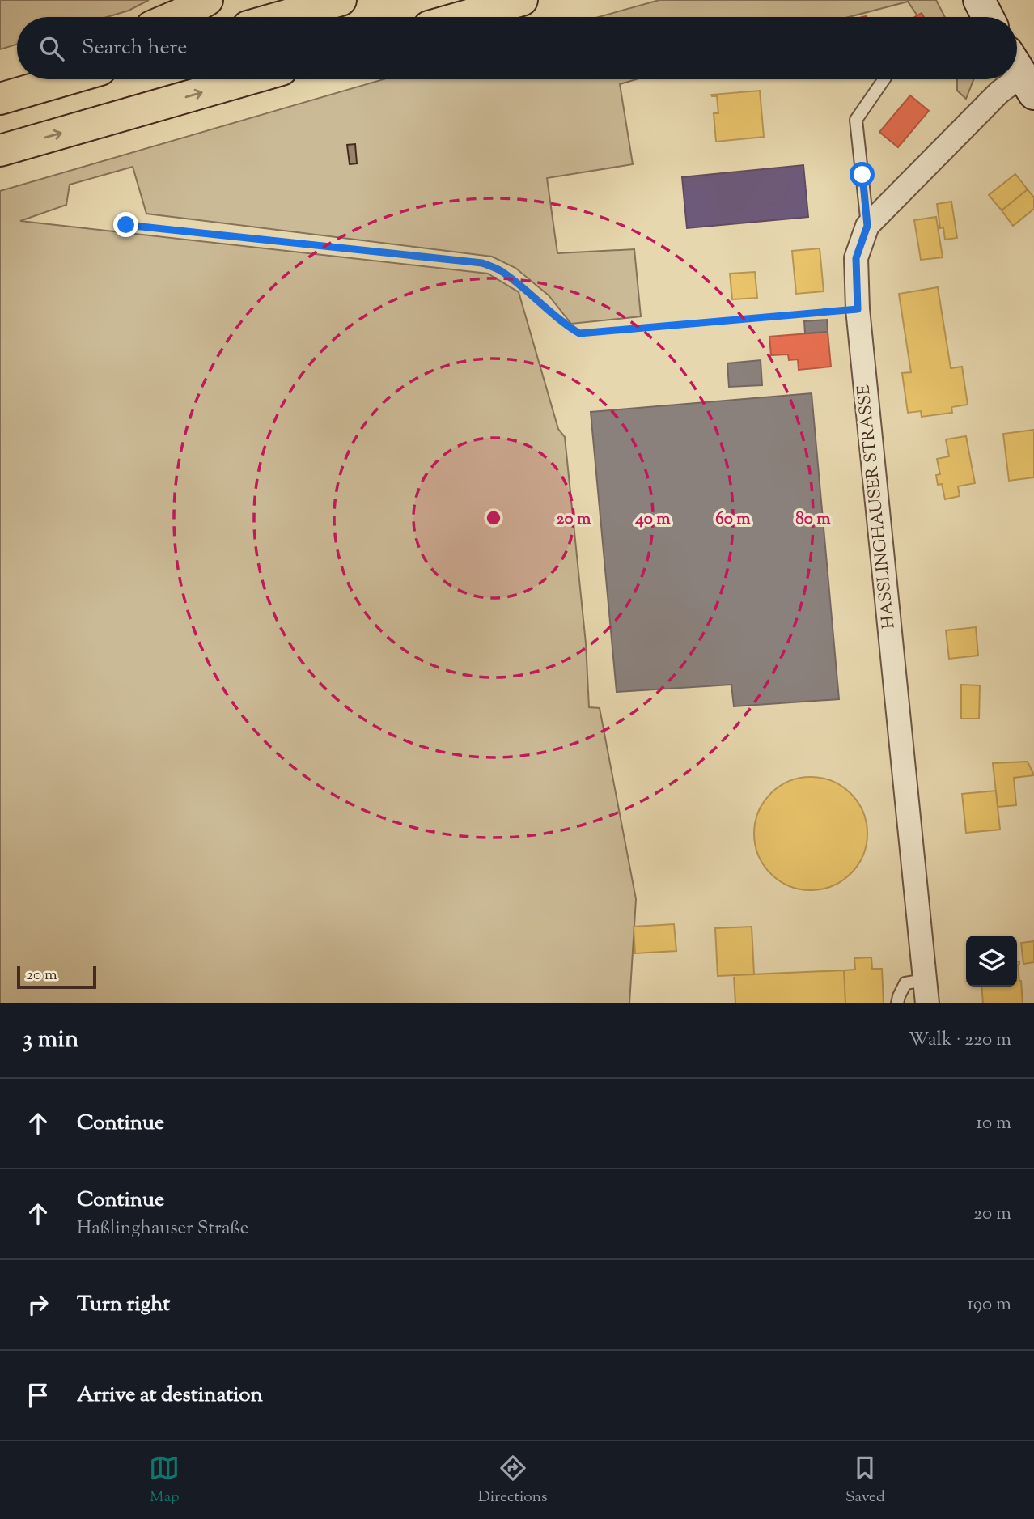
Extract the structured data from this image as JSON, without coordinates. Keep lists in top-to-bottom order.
{
  "streets": {
    "street": ["HASSLINGHAUSER STRASSE"]
  },
  "scale_bar": "20 m",
  "page": {
    "search": "Search here",
    "scale": "20 m",
    "heading": ["3 min", "Walk · 220 m"],
    "list": [
      ["Continue", "10 m"],
      ["Continue", "Haßlinghauser Straße", "20 m"],
      ["Turn right", "190 m"],
      "Arrive at destination"
    ],
    "nav": ["Map", "Directions", "Saved"]
  },
  "rings": [
    "20 m",
    "40 m",
    "60 m",
    "80 m"
  ]
}
